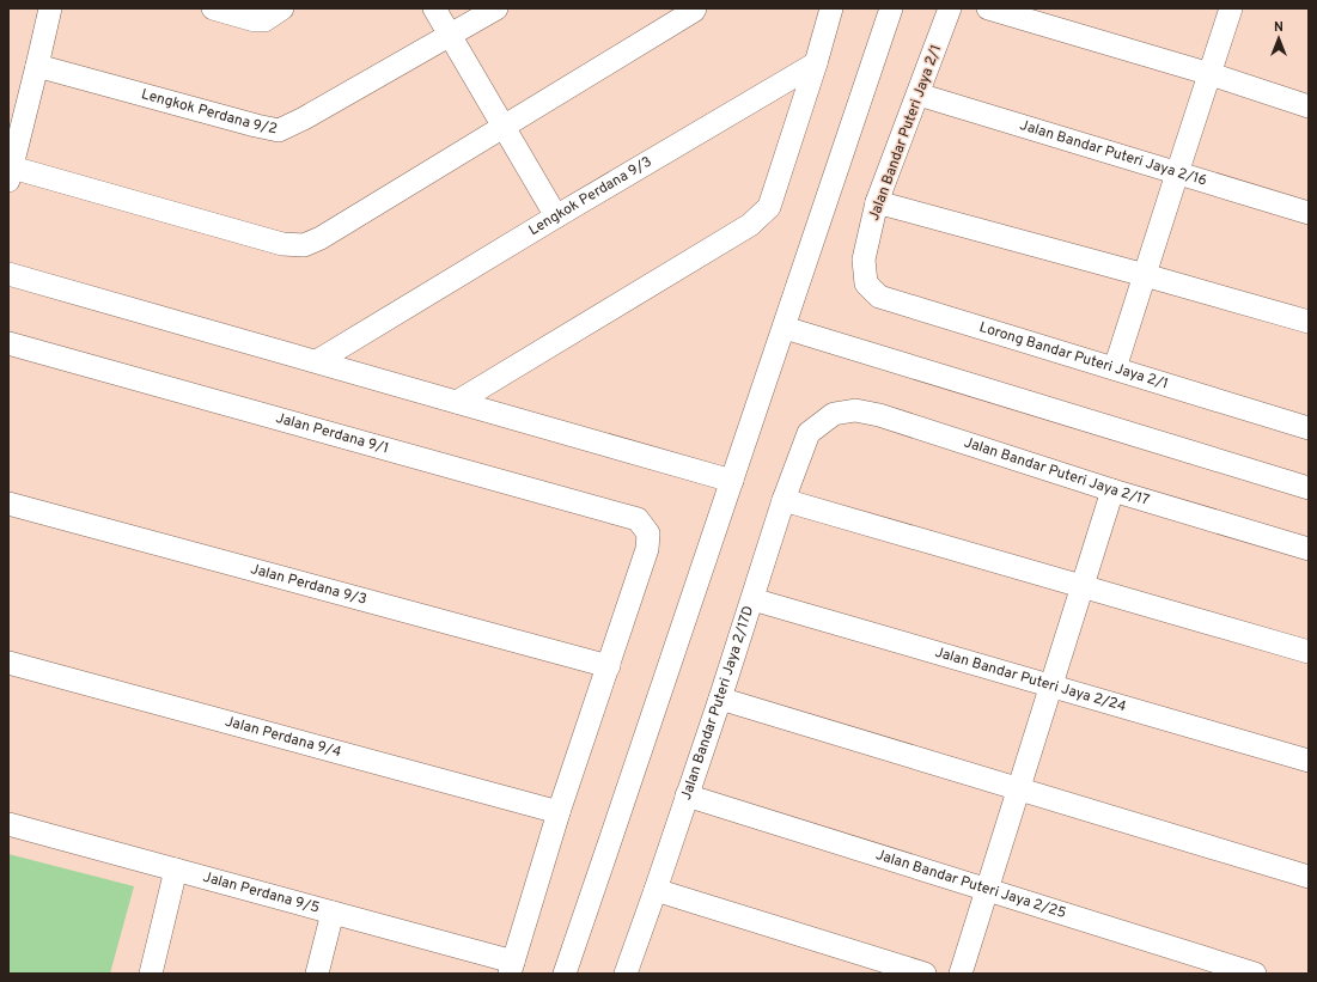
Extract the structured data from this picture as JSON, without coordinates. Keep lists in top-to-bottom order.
{
  "streets": {
    "street": [
      "Lengkok Perdana 9/2",
      "Jalan Bandar Puteri Jaya 2/1",
      "Jalan Bandar Puteri Jaya 2/16",
      "Lengkok Perdana 9/3",
      "Lorong Bandar Puteri Jaya 2/1",
      "Jalan Perdana 9/1",
      "Jalan Bandar Puteri Jaya 2/17",
      "Jalan Perdana 9/3",
      "Jalan Bandar Puteri Jaya 2/24",
      "Jalan Bandar Puteri Jaya 2/17D",
      "Jalan Perdana 9/4",
      "Jalan Bandar Puteri Jaya 2/25",
      "Jalan Perdana 9/5"
    ]
  },
  "crossings": [
    ["Jalan Bandar Puteri Jaya 2/1", "Jalan Bandar Puteri Jaya 2/16"],
    ["Jalan Bandar Puteri Jaya 2/1", "Lorong Bandar Puteri Jaya 2/1"],
    ["Jalan Perdana 9/1", "Jalan Perdana 9/3"],
    ["Jalan Bandar Puteri Jaya 2/17", "Jalan Bandar Puteri Jaya 2/17D"],
    ["Jalan Bandar Puteri Jaya 2/24", "Jalan Bandar Puteri Jaya 2/17D"],
    ["Jalan Bandar Puteri Jaya 2/17D", "Jalan Bandar Puteri Jaya 2/25"]
  ],
  "north": "top"
}
